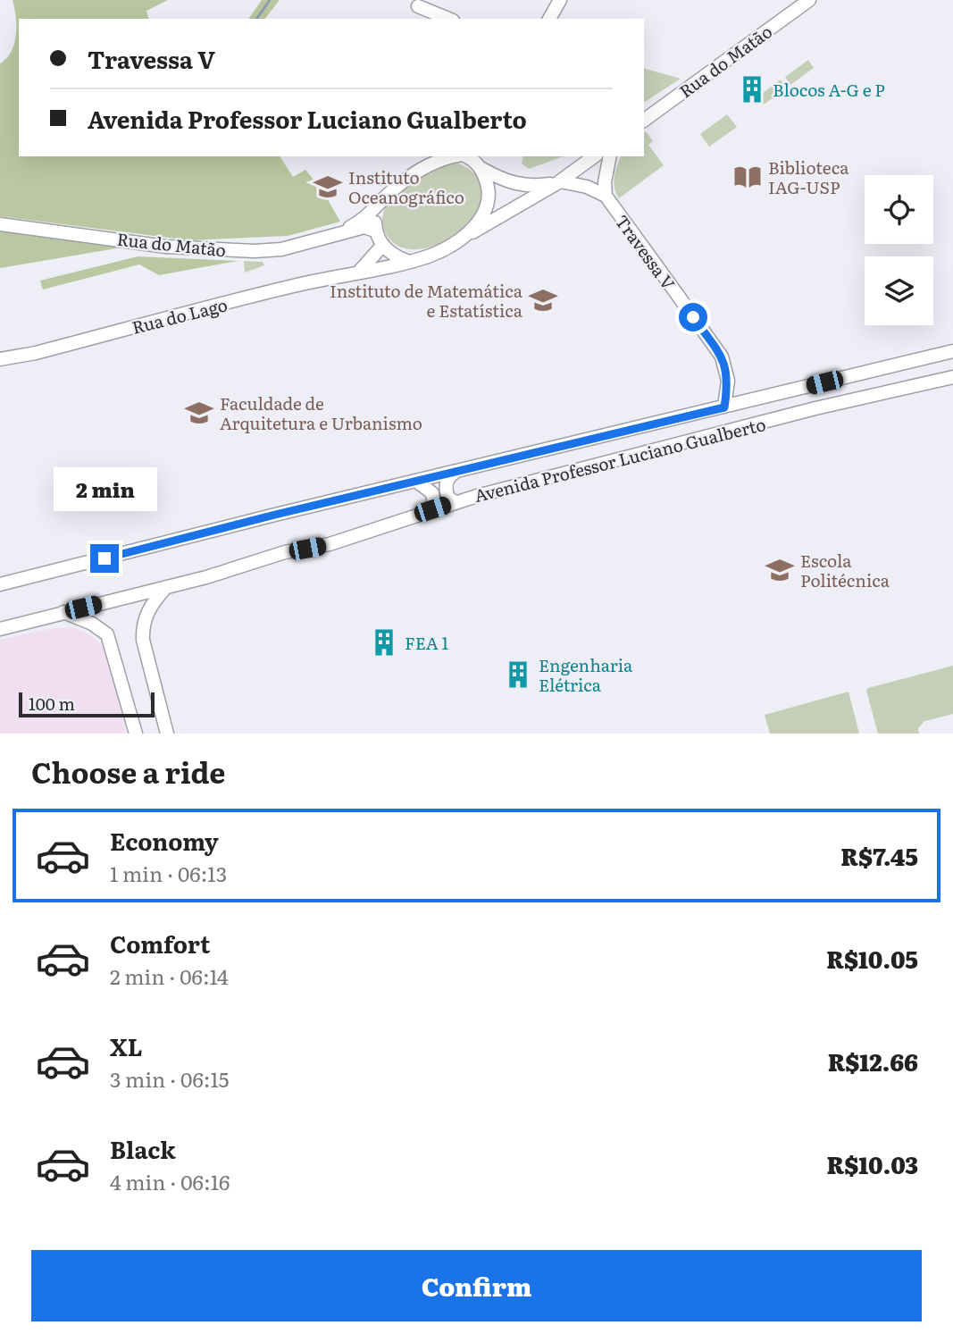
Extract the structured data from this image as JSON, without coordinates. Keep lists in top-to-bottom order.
{
  "streets": {
    "street": [
      "Rua do Matão",
      "Travessa V",
      "Rua do Lago",
      "Avenida Professor Luciano Gualberto"
    ]
  },
  "crossings": [
    ["Travessa V", "Avenida Professor Luciano Gualberto"]
  ],
  "places": {
    "building": ["Blocos A-G e P", "FEA 1", "Engenharia Elétrica"],
    "library": ["Biblioteca IAG-USP"],
    "school or university": [
      "Instituto Oceanográfico",
      "Instituto de Matemática e Estatística",
      "Faculdade de Arquitetura e Urbanismo",
      "Escola Politécnica"
    ]
  },
  "scale_bar": "100 m",
  "page": {
    "banner": ["Travessa V", "Avenida Professor Luciano Gualberto"],
    "bubble": "2 min",
    "scale": "100 m",
    "heading": "Choose a ride",
    "list": [
      {
        "name": "Economy",
        "note": "1 min · 06:13",
        "value": "R$7.45"
      },
      {
        "name": "Comfort",
        "note": "2 min · 06:14",
        "value": "R$10.05"
      },
      {
        "name": "XL",
        "note": "3 min · 06:15",
        "value": "R$12.66"
      },
      {
        "name": "Black",
        "note": "4 min · 06:16",
        "value": "R$10.03"
      }
    ],
    "buttons": "Confirm"
  }
}
